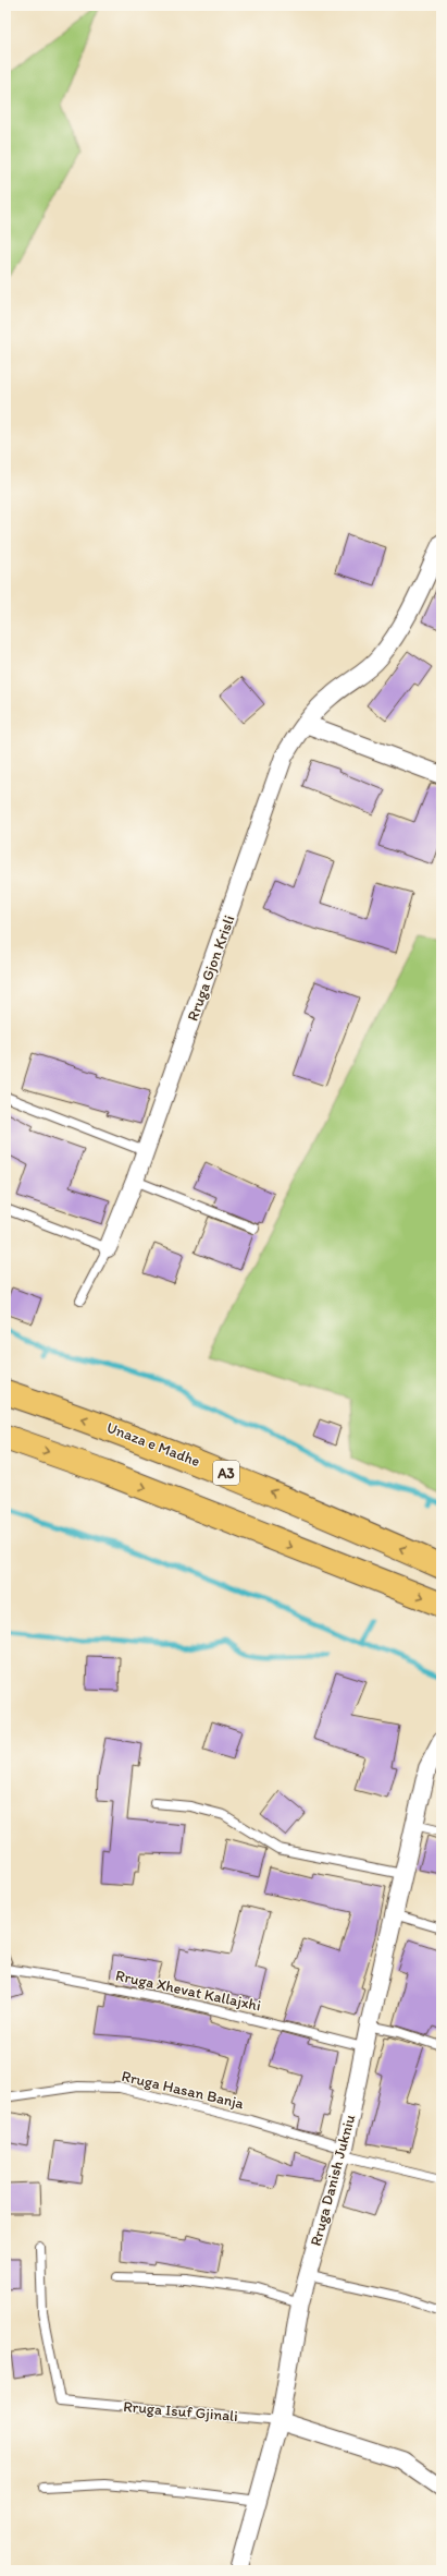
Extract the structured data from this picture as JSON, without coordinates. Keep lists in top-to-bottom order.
{
  "streets": {
    "highway": ["Unaza e Madhe", "A3"],
    "street": ["Rruga Gjon Krisli", "Rruga Danish Jukniu", "Rruga Isuf Gjinali"],
    "lane": ["Rruga Xhevat Kallajxhi", "Rruga Hasan Banja"]
  },
  "crossings": [
    ["Rruga Xhevat Kallajxhi", "Rruga Danish Jukniu"],
    ["Rruga Hasan Banja", "Rruga Danish Jukniu"],
    ["Rruga Danish Jukniu", "Rruga Isuf Gjinali"]
  ]
}
